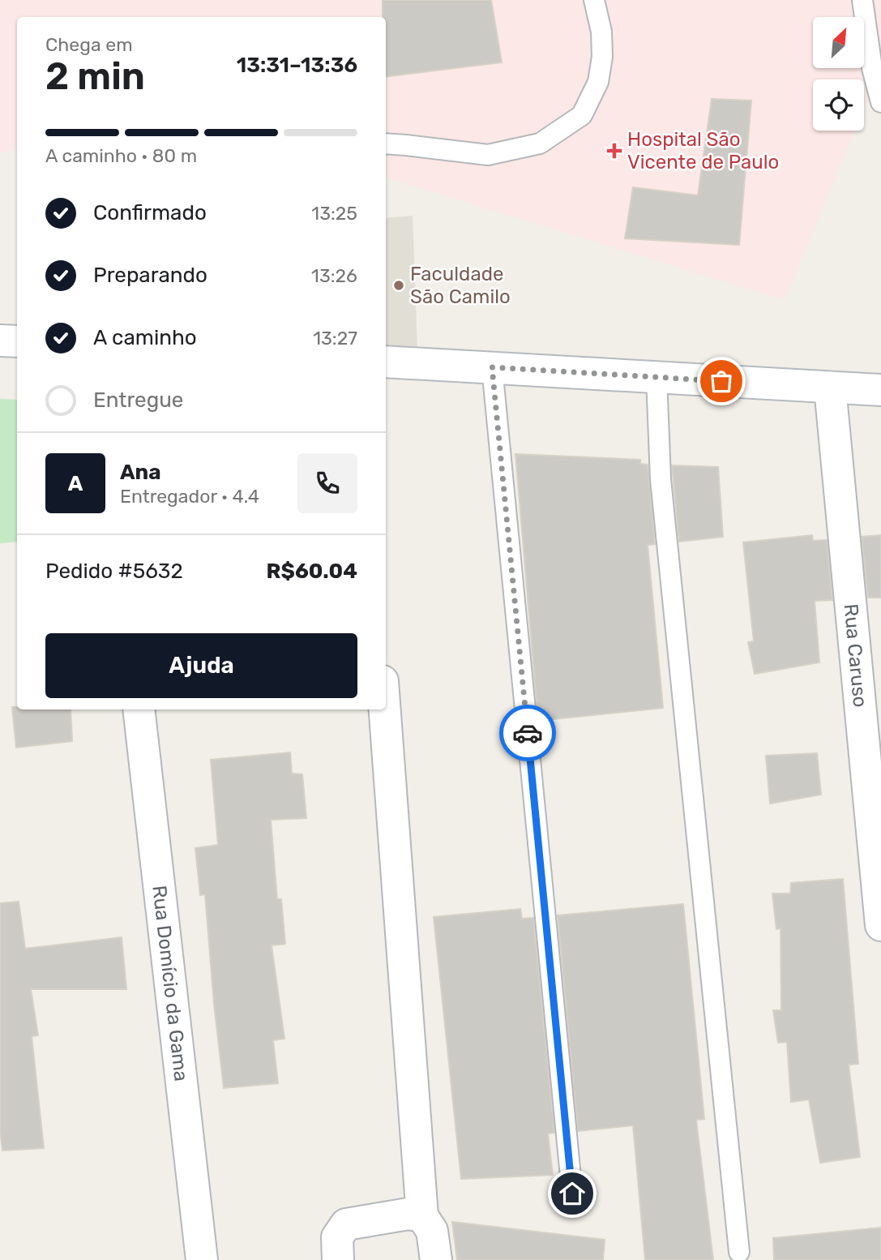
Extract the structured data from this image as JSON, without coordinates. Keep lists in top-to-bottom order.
{
  "streets": {
    "street": ["Rua Caruso", "Rua Domício da Gama"]
  },
  "places": {
    "health": ["Hospital São Vicente de Paulo"],
    "other": ["Faculdade São Camilo"]
  },
  "north": "top right",
  "page": {
    "heading": ["2 min", "Chega em", "13:31–13:36"],
    "panel": [
      "Ana",
      "Entregador · 4.4",
      "Pedido #5632",
      "R$60.04"
    ],
    "bar": "A caminho · 80 m",
    "list": [
      ["Confirmado", "13:25"],
      ["Preparando", "13:26"],
      ["A caminho", "13:27"],
      "Entregue"
    ],
    "round": "A",
    "buttons": "Ajuda"
  }
}
